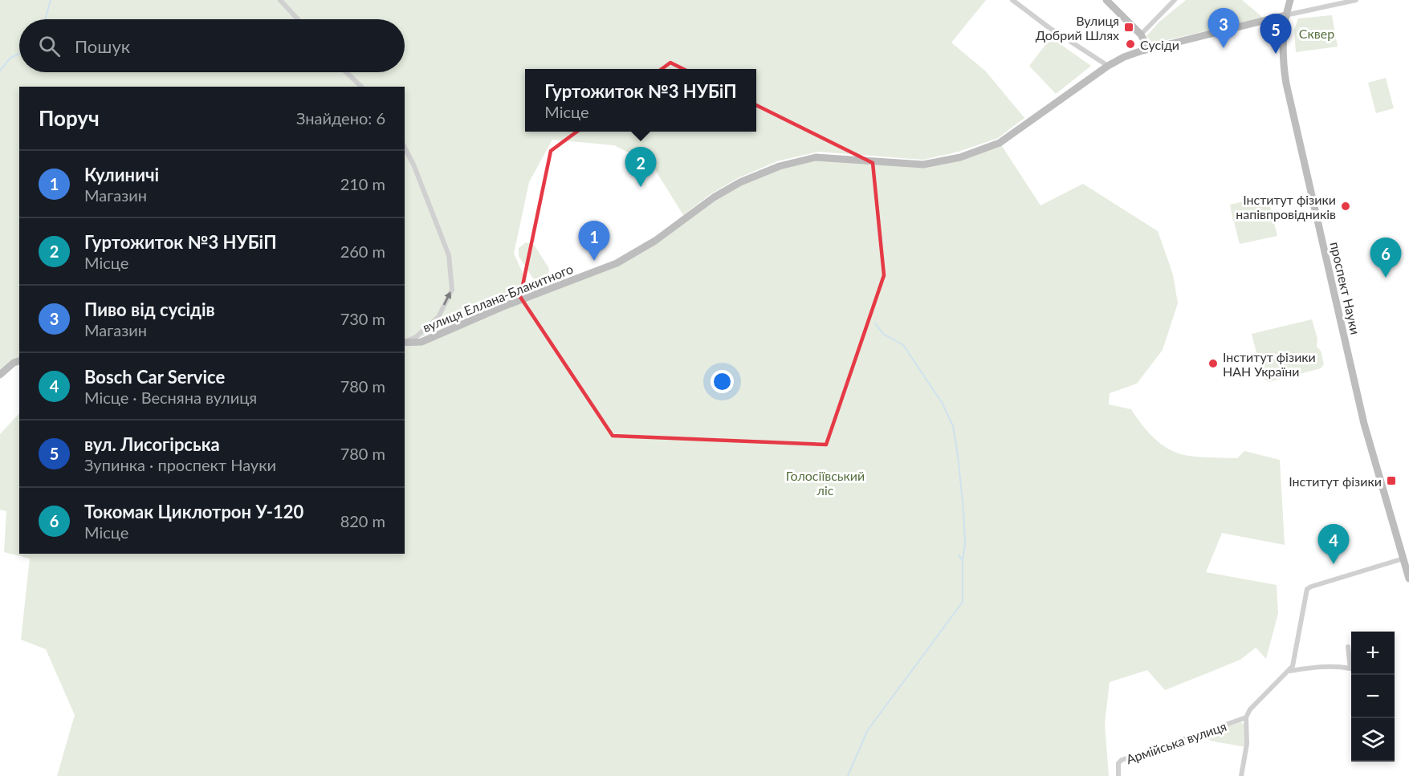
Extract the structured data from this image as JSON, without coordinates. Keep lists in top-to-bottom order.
{
  "streets": {
    "street": ["проспект Науки", "вулиця Еллана-Блакитного", "Армійська вулиця"]
  },
  "crossings": [
    ["проспект Науки", "вулиця Еллана-Блакитного"]
  ],
  "parks": ["Сквер", "Голосіївський ліс"],
  "places": {
    "transit": ["Вулиця Добрий Шлях", "Інститут фізики"],
    "other": ["Сусіди", "Інститут фізики напівпровідників", "Інститут фізики НАН України"]
  },
  "page": {
    "pins": [
      "3",
      "5",
      "2",
      "1",
      "6",
      "4"
    ],
    "search": "Пошук",
    "popup": ["Гуртожиток №3 НУБіП", "Місце"],
    "heading": ["Поруч", "Знайдено: 6"],
    "list": [
      {
        "mark": "1",
        "name": "Кулиничі",
        "note": "Магазин",
        "value": "210 m"
      },
      {
        "mark": "2",
        "name": "Гуртожиток №3 НУБіП",
        "note": "Місце",
        "value": "260 m"
      },
      {
        "mark": "3",
        "name": "Пиво від сусідів",
        "note": "Магазин",
        "value": "730 m"
      },
      {
        "mark": "4",
        "name": "Bosch Car Service",
        "note": "Місце · Весняна вулиця",
        "value": "780 m"
      },
      {
        "mark": "5",
        "name": "вул. Лисогірська",
        "note": "Зупинка · проспект Науки",
        "value": "780 m"
      },
      {
        "mark": "6",
        "name": "Токомак Циклотрон У-120",
        "note": "Місце",
        "value": "820 m"
      }
    ],
    "map_buttons": ["+", "−"]
  }
}
